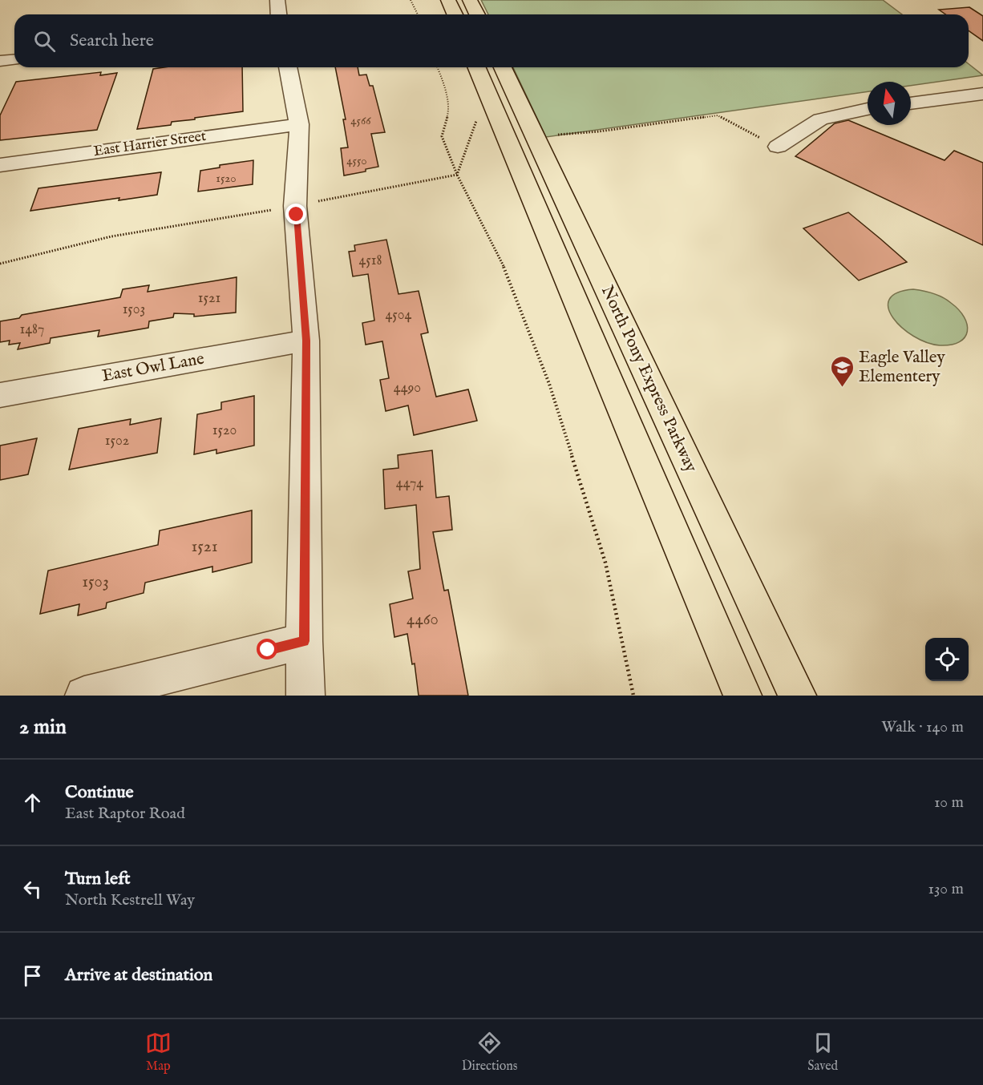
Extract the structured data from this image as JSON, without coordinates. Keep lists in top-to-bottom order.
{
  "streets": {
    "main road": ["North Pony Express Parkway"],
    "street": ["East Harrier Street", "East Owl Lane"]
  },
  "places": {
    "school or university": ["Eagle Valley Elementery"]
  },
  "house_numbers": [
    "4566",
    "4550",
    "1520",
    "4518",
    "1521",
    "1503",
    "4504",
    "1487",
    "4490",
    "1520",
    "1502",
    "4474",
    "1521",
    "1503",
    "4460"
  ],
  "north": "top",
  "page": {
    "search": "Search here",
    "heading": ["2 min", "Walk · 140 m"],
    "list": [
      ["Continue", "East Raptor Road", "10 m"],
      ["Turn left", "North Kestrell Way", "130 m"],
      "Arrive at destination"
    ],
    "nav": ["Map", "Directions", "Saved"]
  }
}
